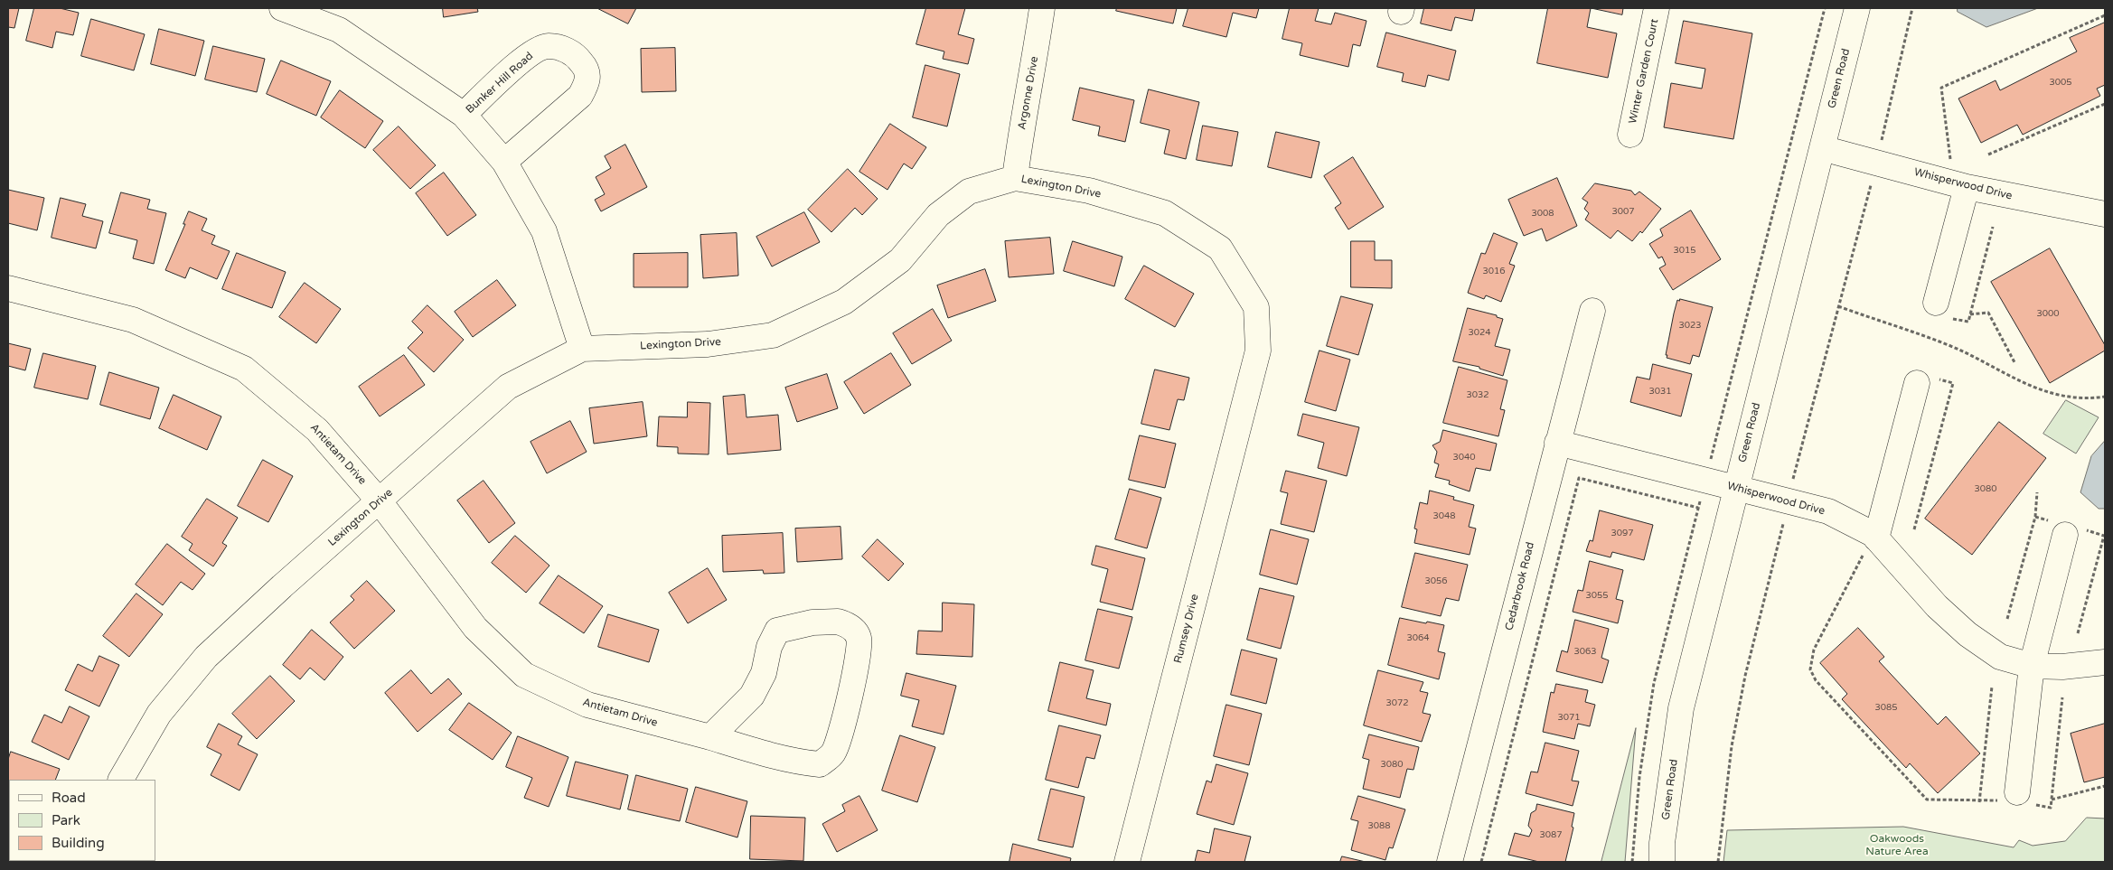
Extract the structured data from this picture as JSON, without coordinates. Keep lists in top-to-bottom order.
{
  "streets": {
    "street": [
      "Winter Garden Court",
      "Green Road",
      "Bunker Hill Road",
      "Argonne Drive",
      "Whisperwood Drive",
      "Lexington Drive",
      "Antietam Drive",
      "Cedarbrook Road",
      "Rumsey Drive"
    ]
  },
  "crossings": [
    ["Green Road", "Whisperwood Drive"],
    ["Bunker Hill Road", "Lexington Drive"],
    ["Argonne Drive", "Lexington Drive"],
    ["Whisperwood Drive", "Cedarbrook Road"],
    ["Lexington Drive", "Antietam Drive"],
    ["Lexington Drive", "Rumsey Drive"]
  ],
  "parks": ["Oakwoods Nature Area"],
  "house_numbers": [
    "3005",
    "3007",
    "3008",
    "3015",
    "3016",
    "3000",
    "3023",
    "3024",
    "3031",
    "3032",
    "3040",
    "3080",
    "3048",
    "3097",
    "3056",
    "3055",
    "3064",
    "3063",
    "3072",
    "3085",
    "3071",
    "3080",
    "3088",
    "3087"
  ],
  "legend": ["Road", "Park", "Building"]
}
